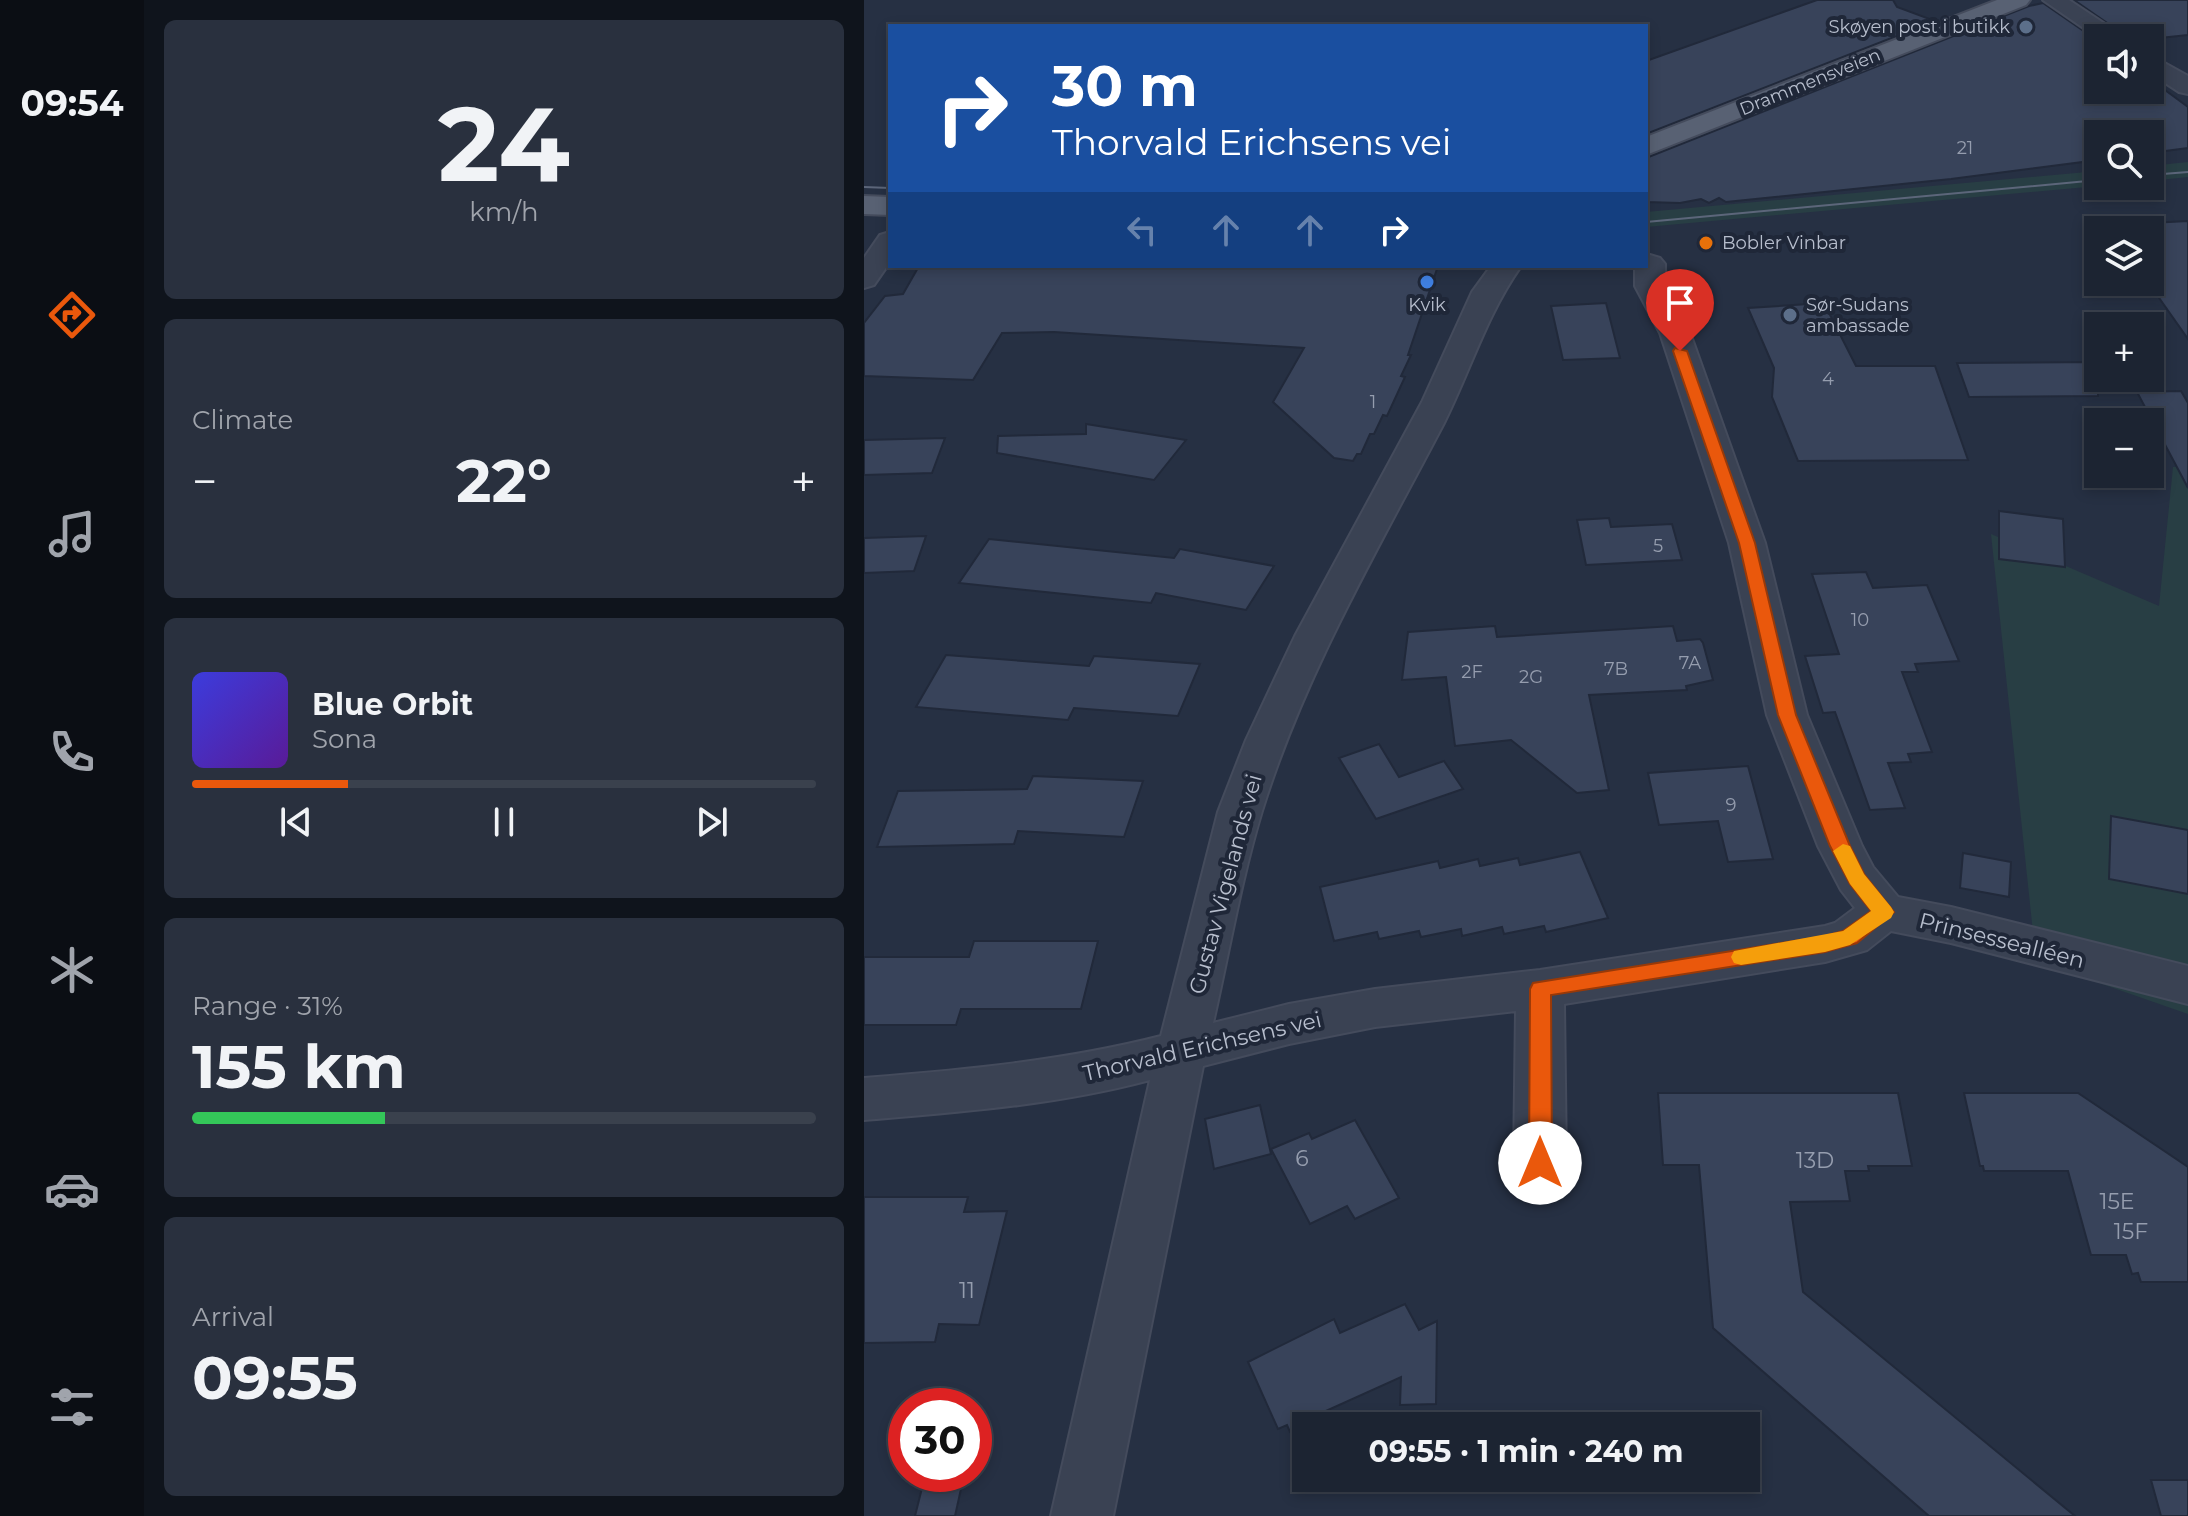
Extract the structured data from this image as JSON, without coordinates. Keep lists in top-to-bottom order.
{
  "streets": {
    "main road": ["Drammensveien"],
    "street": ["Gustav Vigelands vei", "Prinsessealléen", "Thorvald Erichsens vei"]
  },
  "crossings": [
    ["Gustav Vigelands vei", "Thorvald Erichsens vei"],
    ["Prinsessealléen", "Thorvald Erichsens vei"]
  ],
  "places": [
    "Skøyen post i butikk",
    "Bobler Vinbar",
    "Kvik",
    "Sør-Sudans ambassade"
  ],
  "house_numbers": [
    "21",
    "4",
    "1",
    "5",
    "10",
    "7A",
    "7B",
    "2F",
    "2G",
    "9",
    "6",
    "13D",
    "15E",
    "15F",
    "11"
  ],
  "page": {
    "tabs": "09:54",
    "tile": [
      ["24", "km/h"],
      "Climate",
      ["Range · 31%", "155 km"],
      ["Arrival", "09:55"]
    ],
    "map_buttons": ["+", "−"],
    "turn": ["30 m", "Thorvald Erichsens vei"],
    "heat": ["−", "22°", "+"],
    "song": ["Blue Orbit", "Sona"],
    "limit": "30",
    "trip": "09:55 · 1 min · 240 m"
  }
}
